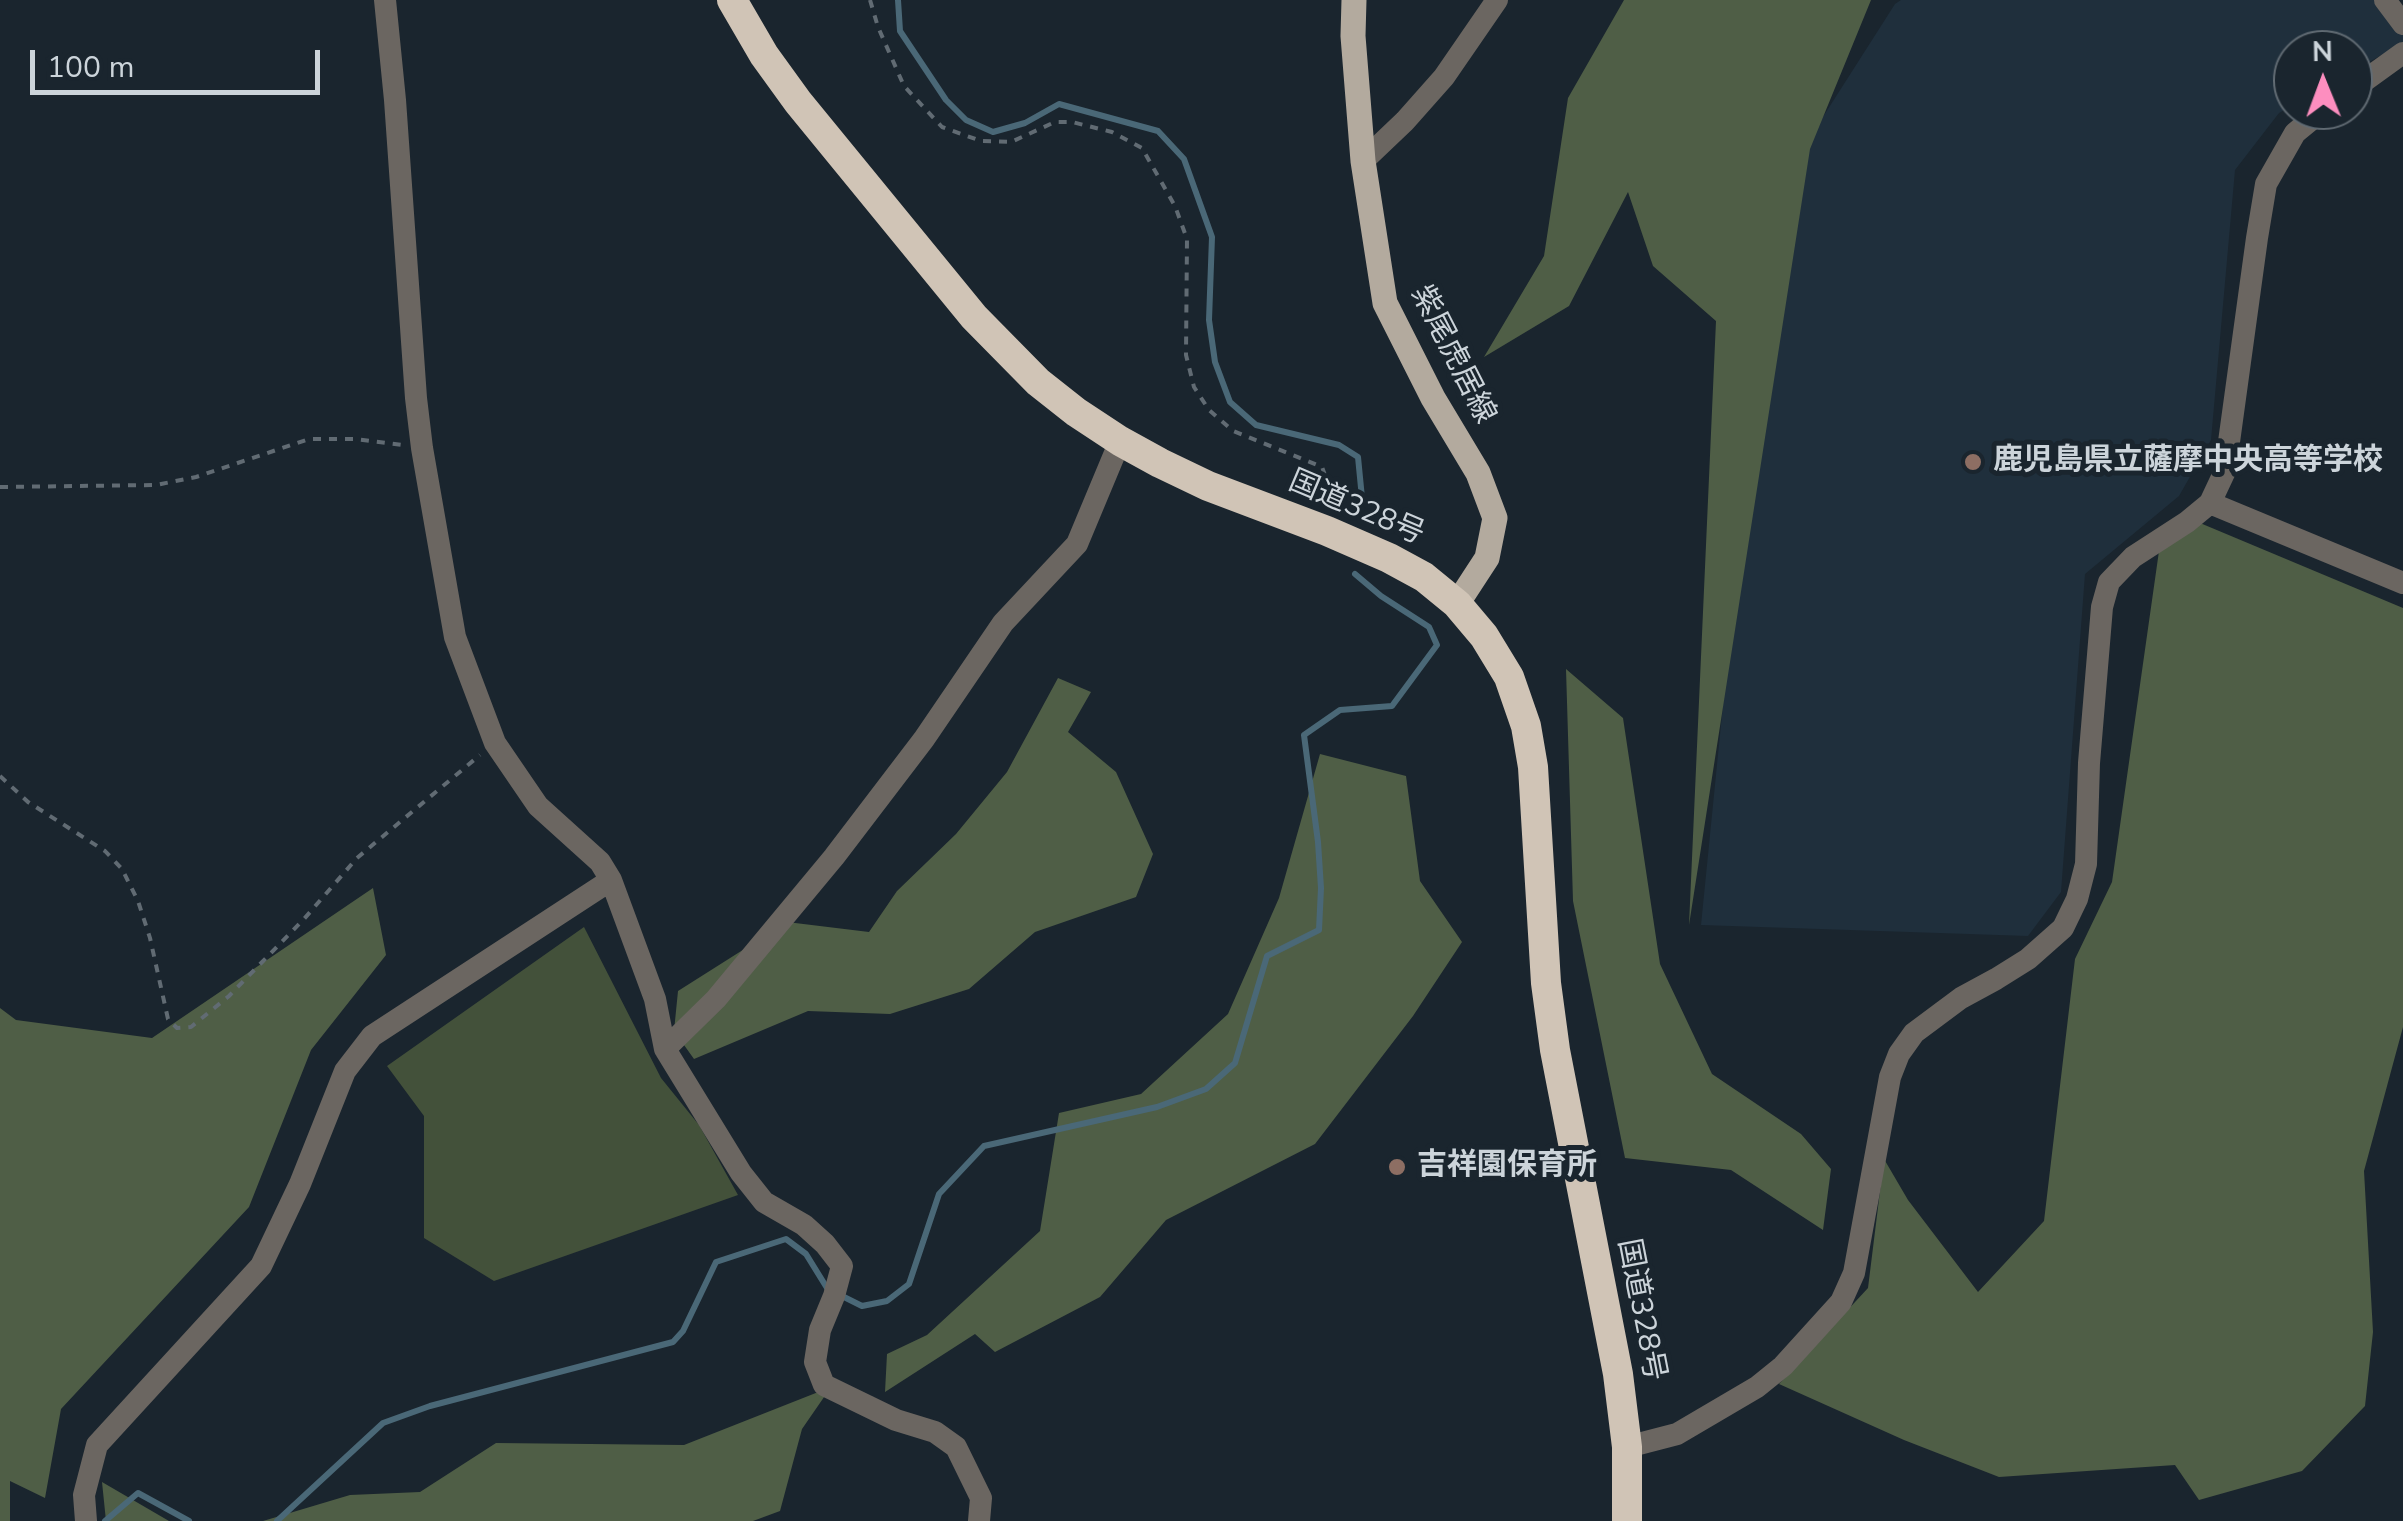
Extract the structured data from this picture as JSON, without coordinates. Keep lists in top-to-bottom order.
{
  "streets": {
    "highway": ["国道328号"],
    "main road": ["紫尾虎居線"]
  },
  "crossings": [
    ["紫尾虎居線", "国道328号"]
  ],
  "places": ["鹿児島県立薩摩中央高等学校", "吉祥園保育所"],
  "scale_bar": "100 m",
  "north": "top"
}
